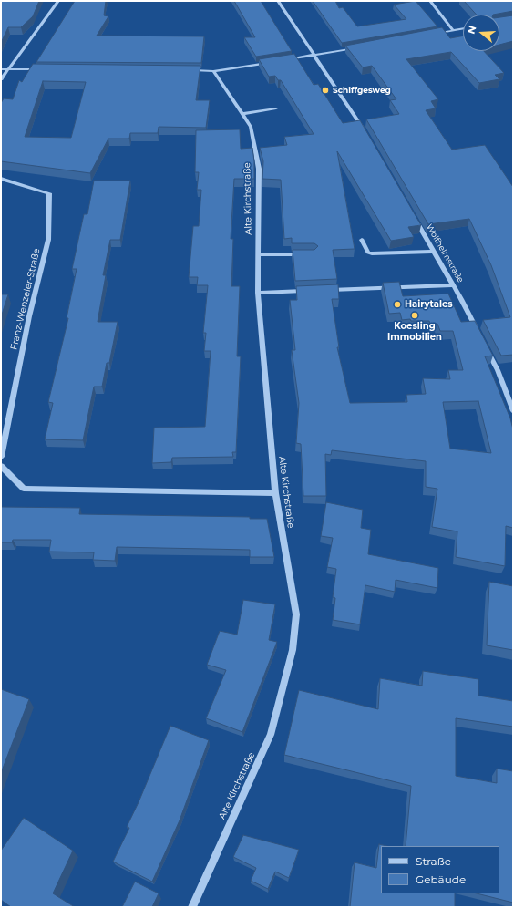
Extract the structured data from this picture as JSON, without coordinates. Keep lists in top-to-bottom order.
{
  "streets": {
    "street": ["Alte Kirchstraße", "Wolfhelmstraße", "Franz-Wenzeler-Straße"]
  },
  "places": ["Schiffgesweg", "Hairytales", "Koesling Immobilien"],
  "legend": ["Straße", "Gebäude"],
  "north": "left"
}
